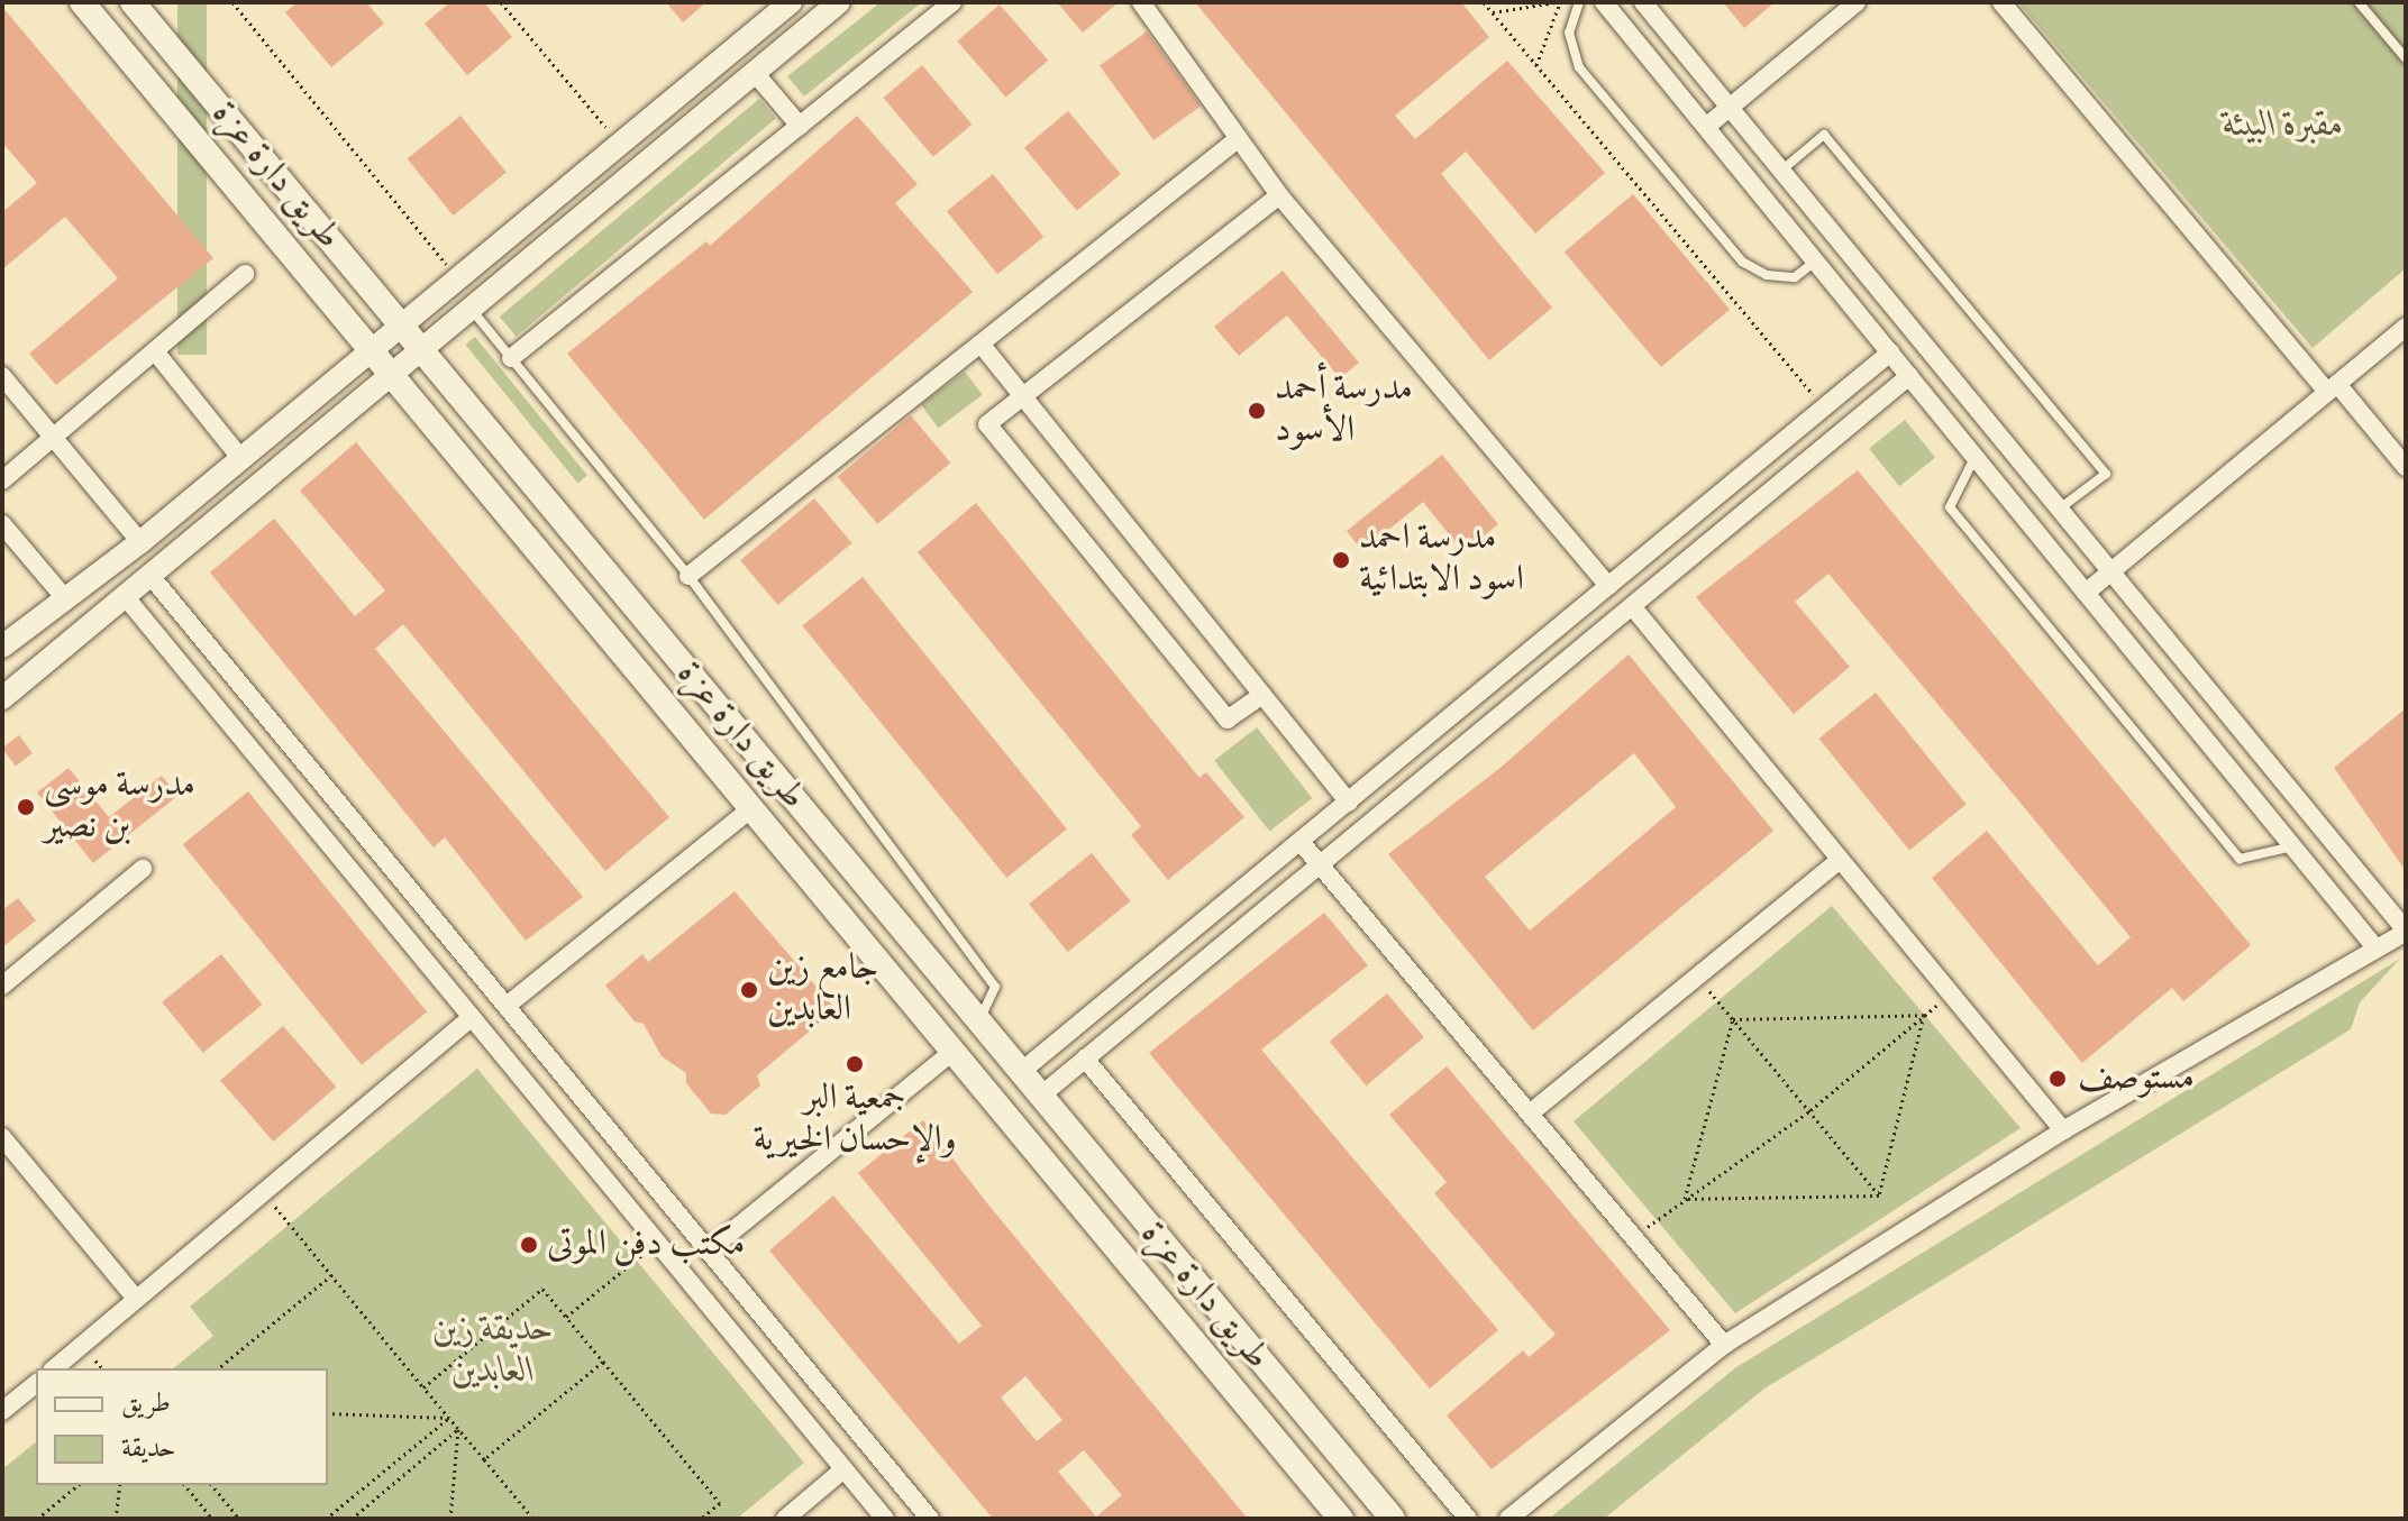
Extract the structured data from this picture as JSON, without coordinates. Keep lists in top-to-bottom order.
{
  "streets": {
    "main road": ["طريق دارة عزة"]
  },
  "parks": ["مقبرة البيئة", "حديقة زين العابدين"],
  "places": [
    "مدرسة أحمد الأسود",
    "مدرسة احمد اسود الابتدائية",
    "مدرسة موسى بن نصير",
    "جامع زين العابدين",
    "جمعية البر والإحسان الخيرية",
    "مستوصف",
    "مكتب دفن الموتى"
  ],
  "legend": ["طريق", "حديقة"]
}
